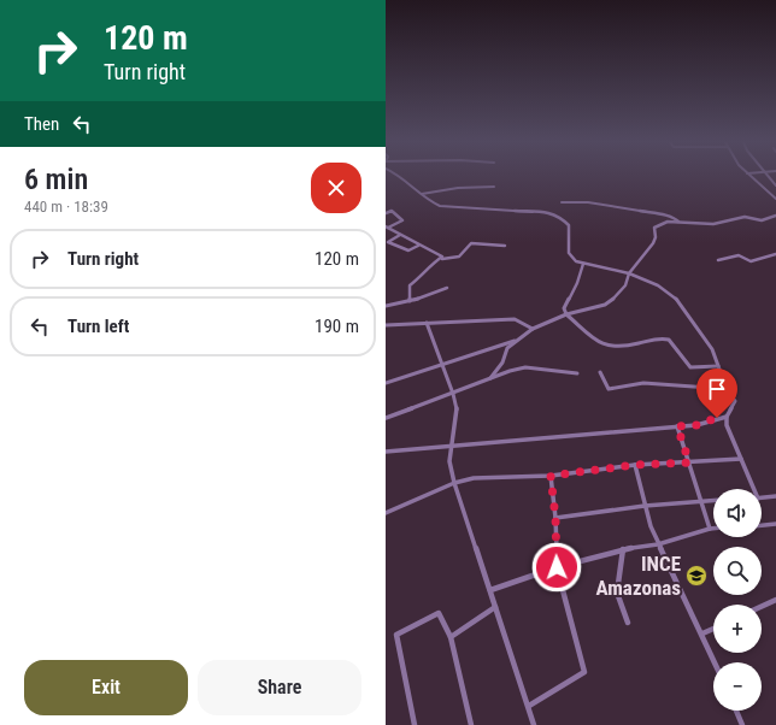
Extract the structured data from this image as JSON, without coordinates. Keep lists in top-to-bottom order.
{
  "places": {
    "school or university": ["INCE Amazonas"]
  },
  "page": {
    "turn": ["120 m", "Turn right"],
    "then": "Then",
    "heading": ["6 min", "440 m · 18:39"],
    "list": [
      {
        "name": "Turn right",
        "value": "120 m"
      },
      {
        "name": "Turn left",
        "value": "190 m"
      }
    ],
    "map_buttons": ["+", "−"],
    "buttons": ["Exit", "Share"]
  }
}
